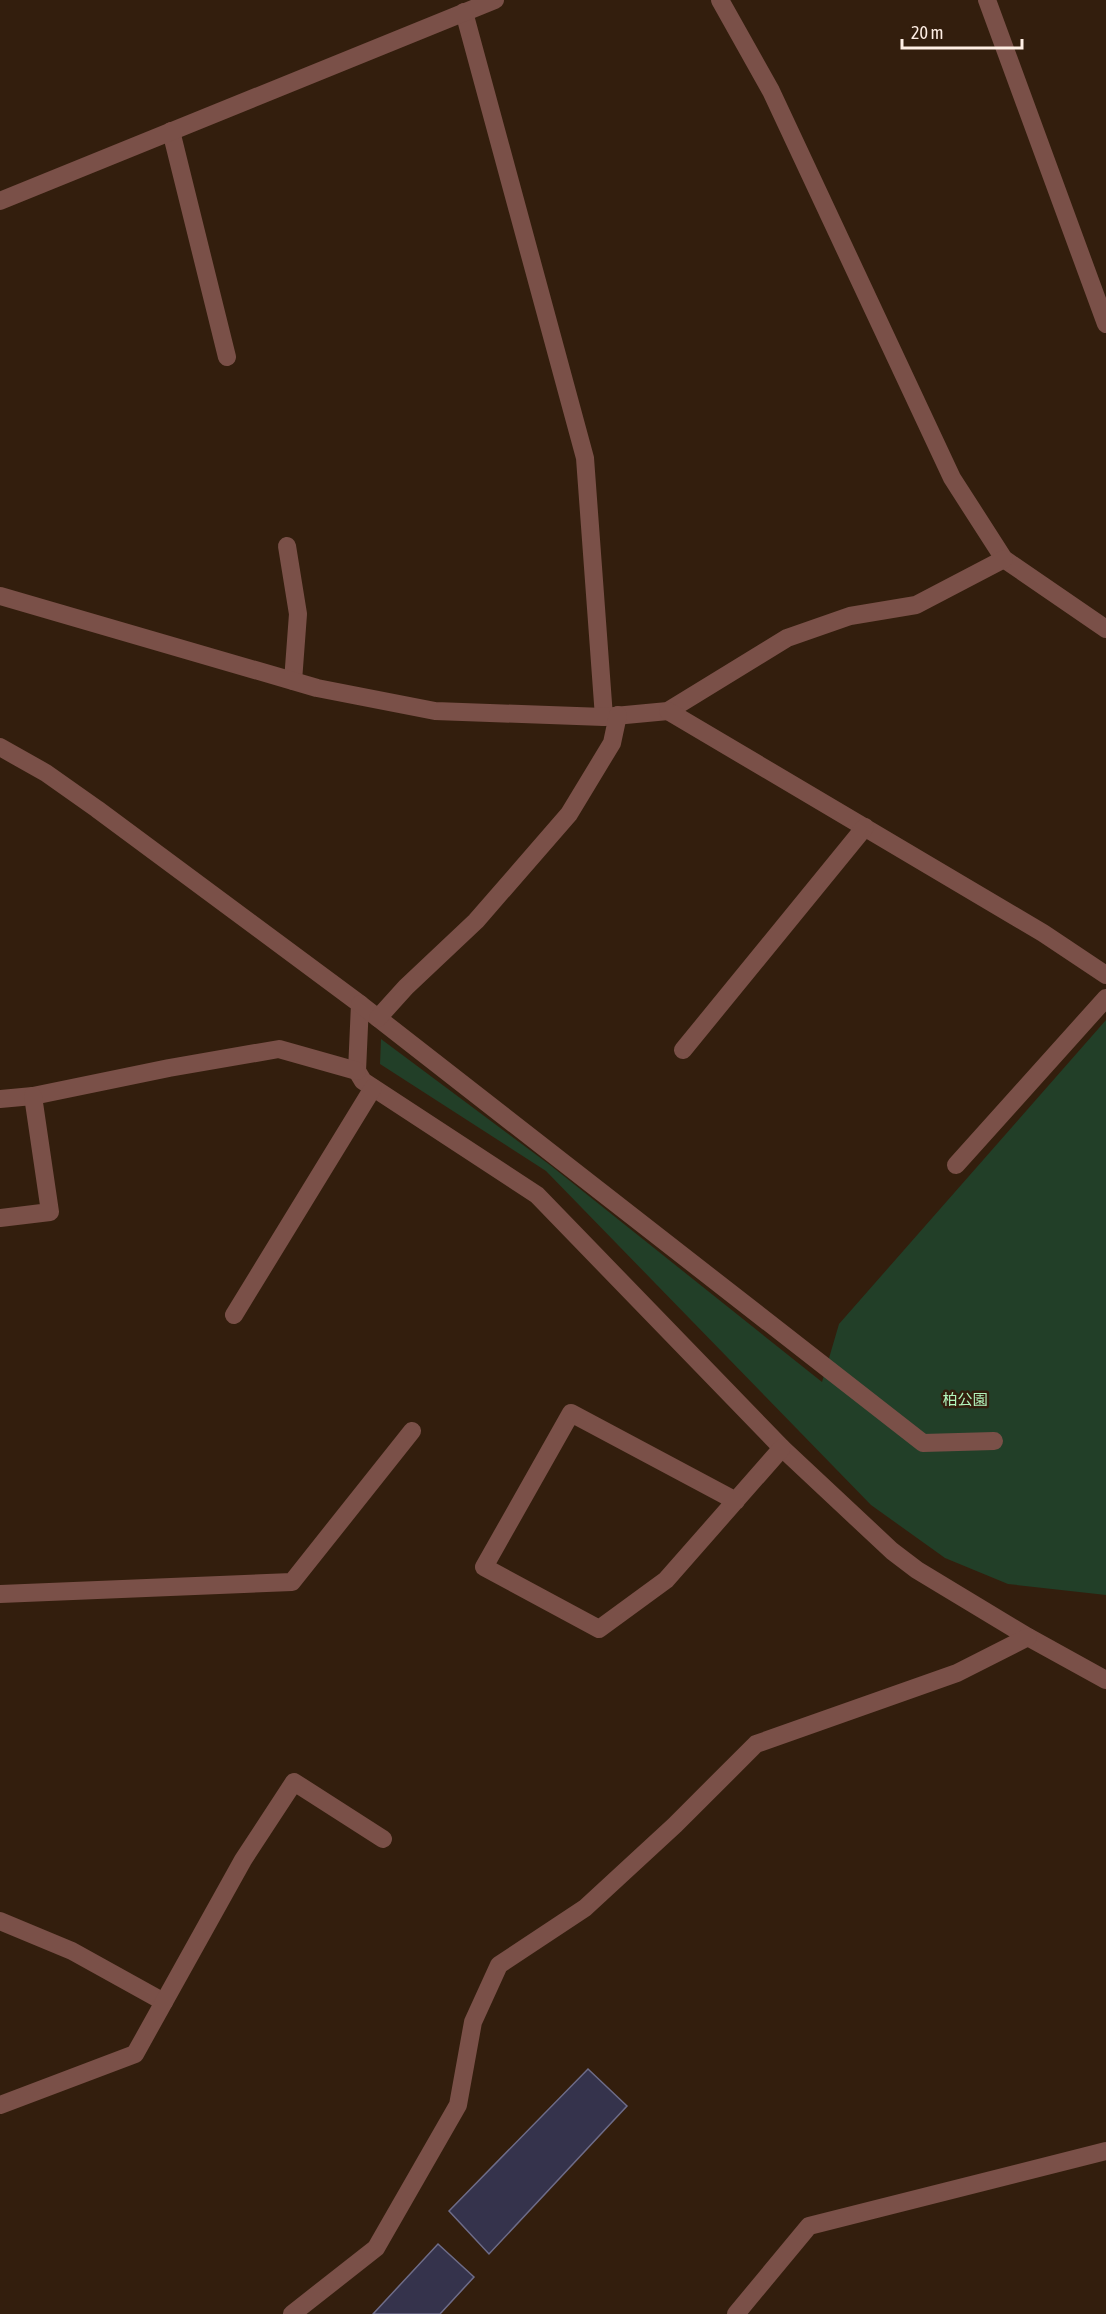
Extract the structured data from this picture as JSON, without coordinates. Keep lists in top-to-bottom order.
{
  "parks": ["柏公園"],
  "scale_bar": "20 m"
}
